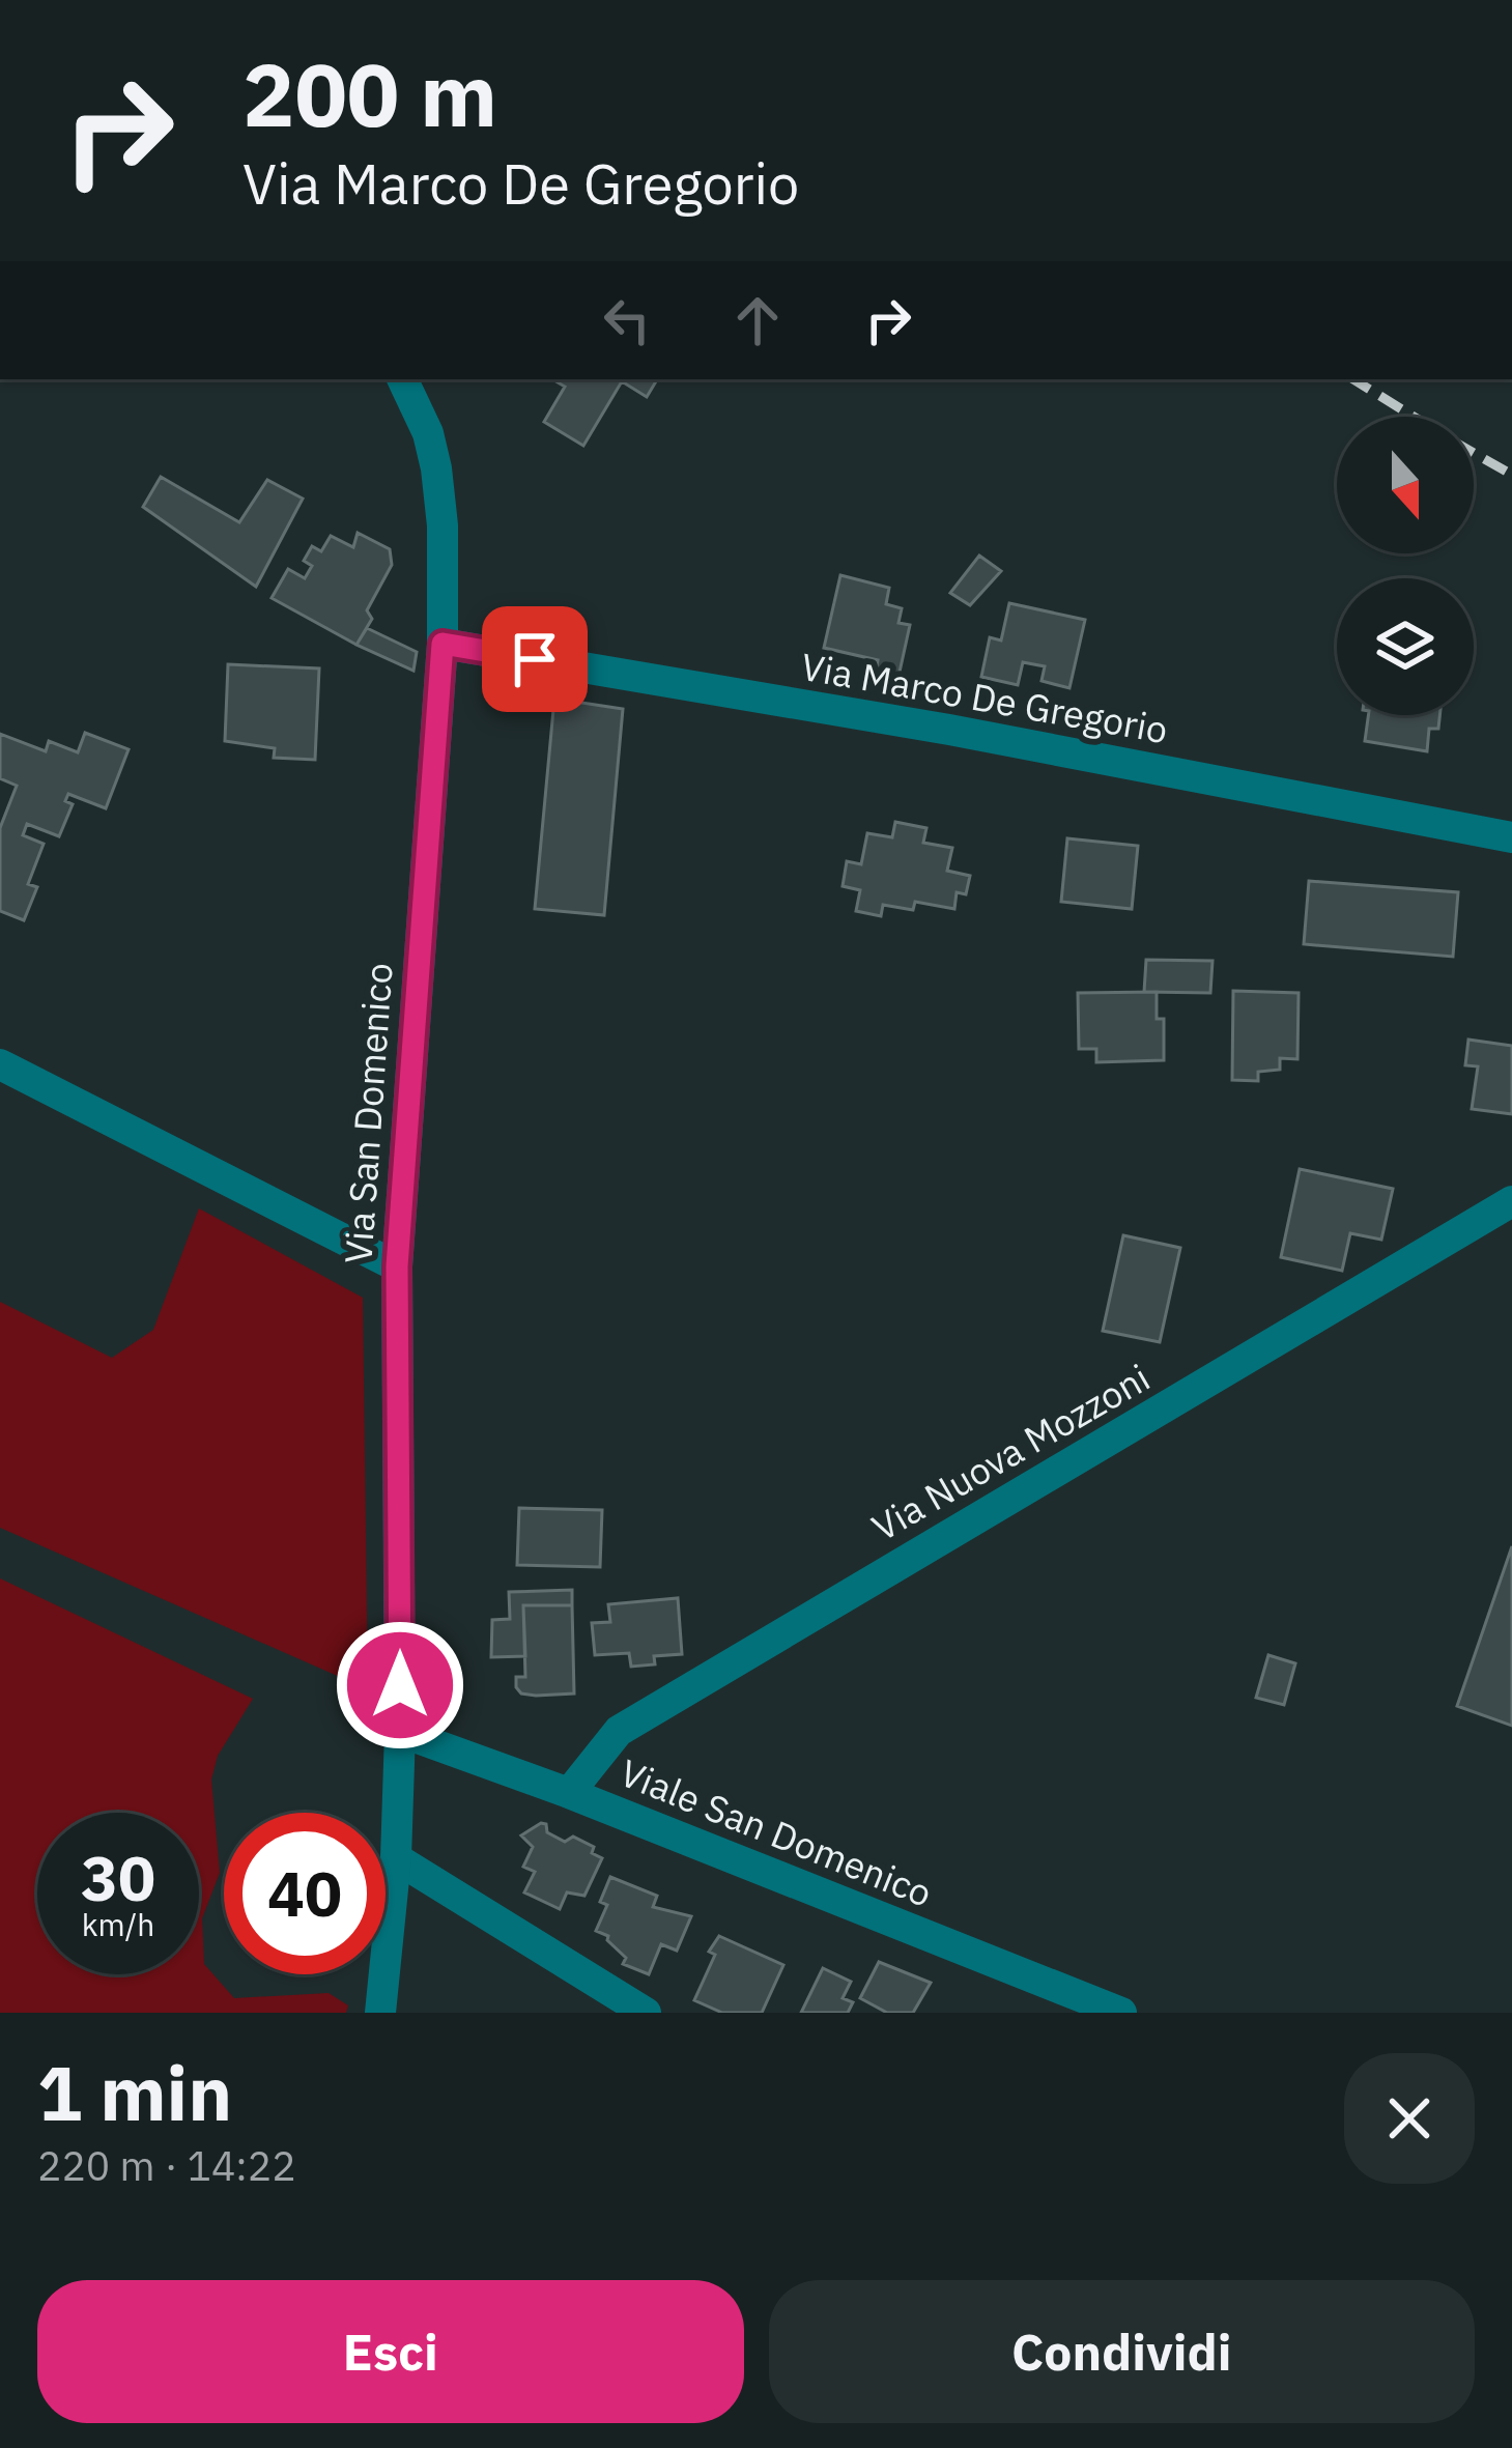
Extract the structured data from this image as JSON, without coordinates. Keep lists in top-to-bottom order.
{
  "streets": {
    "street": [
      "Via Marco De Gregorio",
      "Via San Domenico",
      "Via Nuova Mozzoni",
      "Viale San Domenico"
    ]
  },
  "crossings": [
    ["Via Marco De Gregorio", "Via San Domenico"],
    ["Via San Domenico", "Viale San Domenico"],
    ["Via Nuova Mozzoni", "Viale San Domenico"]
  ],
  "north": "bottom",
  "page": {
    "turn": ["200 m", "Via Marco De Gregorio"],
    "speed": "30 km/h",
    "limit": "40",
    "heading": ["1 min", "220 m · 14:22"],
    "buttons": ["Esci", "Condividi"]
  }
}
